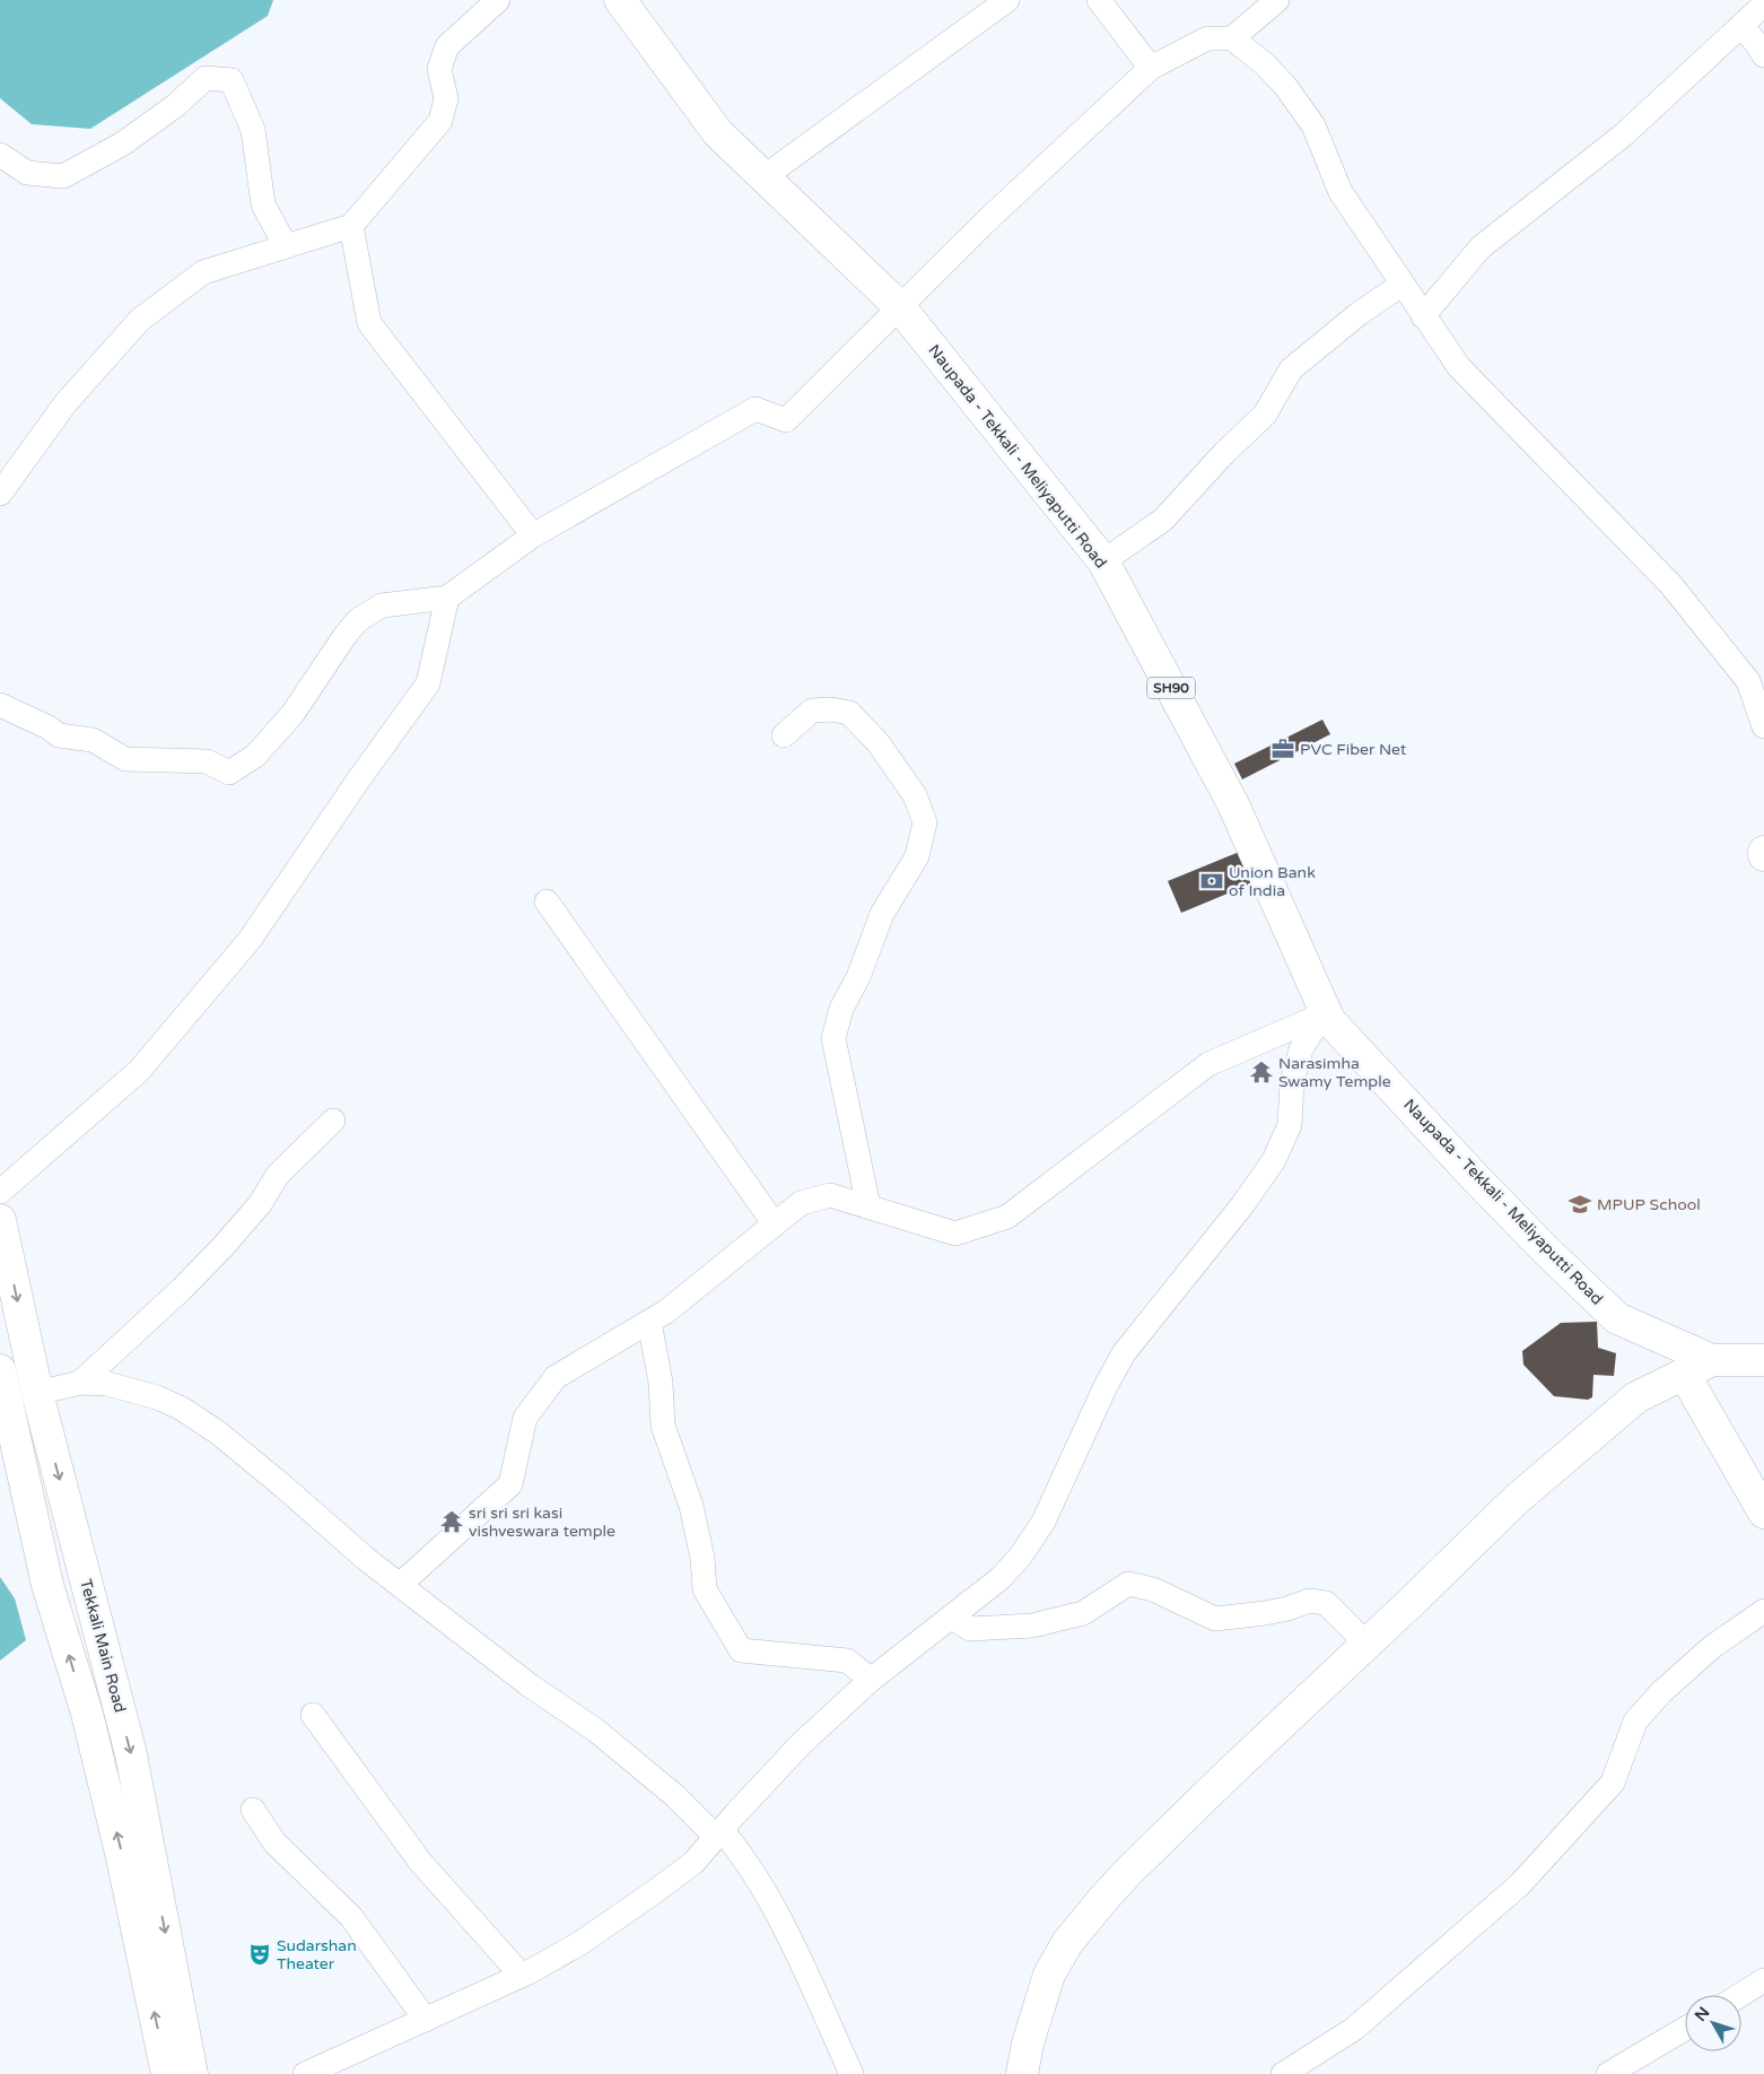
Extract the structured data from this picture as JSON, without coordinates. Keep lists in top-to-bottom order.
{
  "streets": {
    "main road": ["Naupada - Tekkali - Meliyaputti Road", "SH90", "Tekkali Main Road"]
  },
  "places": {
    "office": ["PVC Fiber Net"],
    "bank": ["Union Bank of India"],
    "temple": ["Narasimha Swamy Temple", "sri sri sri kasi vishveswara temple"],
    "school or university": ["MPUP School"],
    "theatre": ["Sudarshan Theater"]
  },
  "north": "top left"
}
